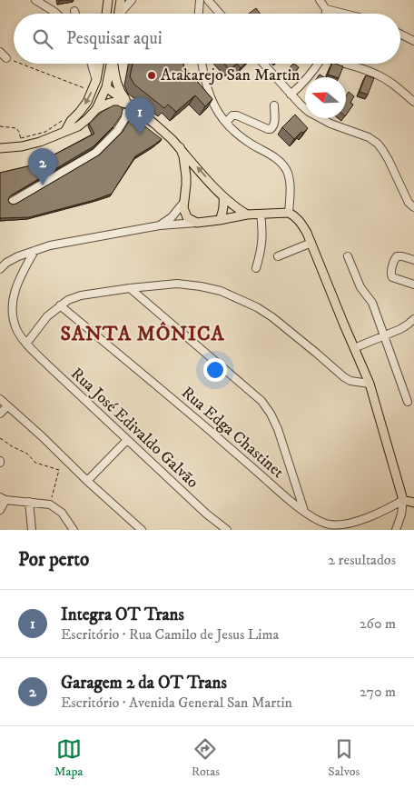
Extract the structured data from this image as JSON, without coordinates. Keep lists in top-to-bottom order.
{
  "streets": {
    "street": ["Rua José Edivaldo Galvão", "Rua Edga Chastinet"]
  },
  "districts": ["SANTA MÔNICA"],
  "places": ["Atakarejo San Martin"],
  "north": "left",
  "page": {
    "search": "Pesquisar aqui",
    "pins": ["1", "2"],
    "heading": ["Por perto", "2 resultados"],
    "list": [
      {
        "mark": "1",
        "name": "Integra OT Trans",
        "note": "Escritório · Rua Camilo de Jesus Lima",
        "value": "260 m"
      },
      {
        "mark": "2",
        "name": "Garagem 2 da OT Trans",
        "note": "Escritório · Avenida General San Martin",
        "value": "270 m"
      }
    ],
    "nav": ["Mapa", "Rotas", "Salvos"]
  }
}
